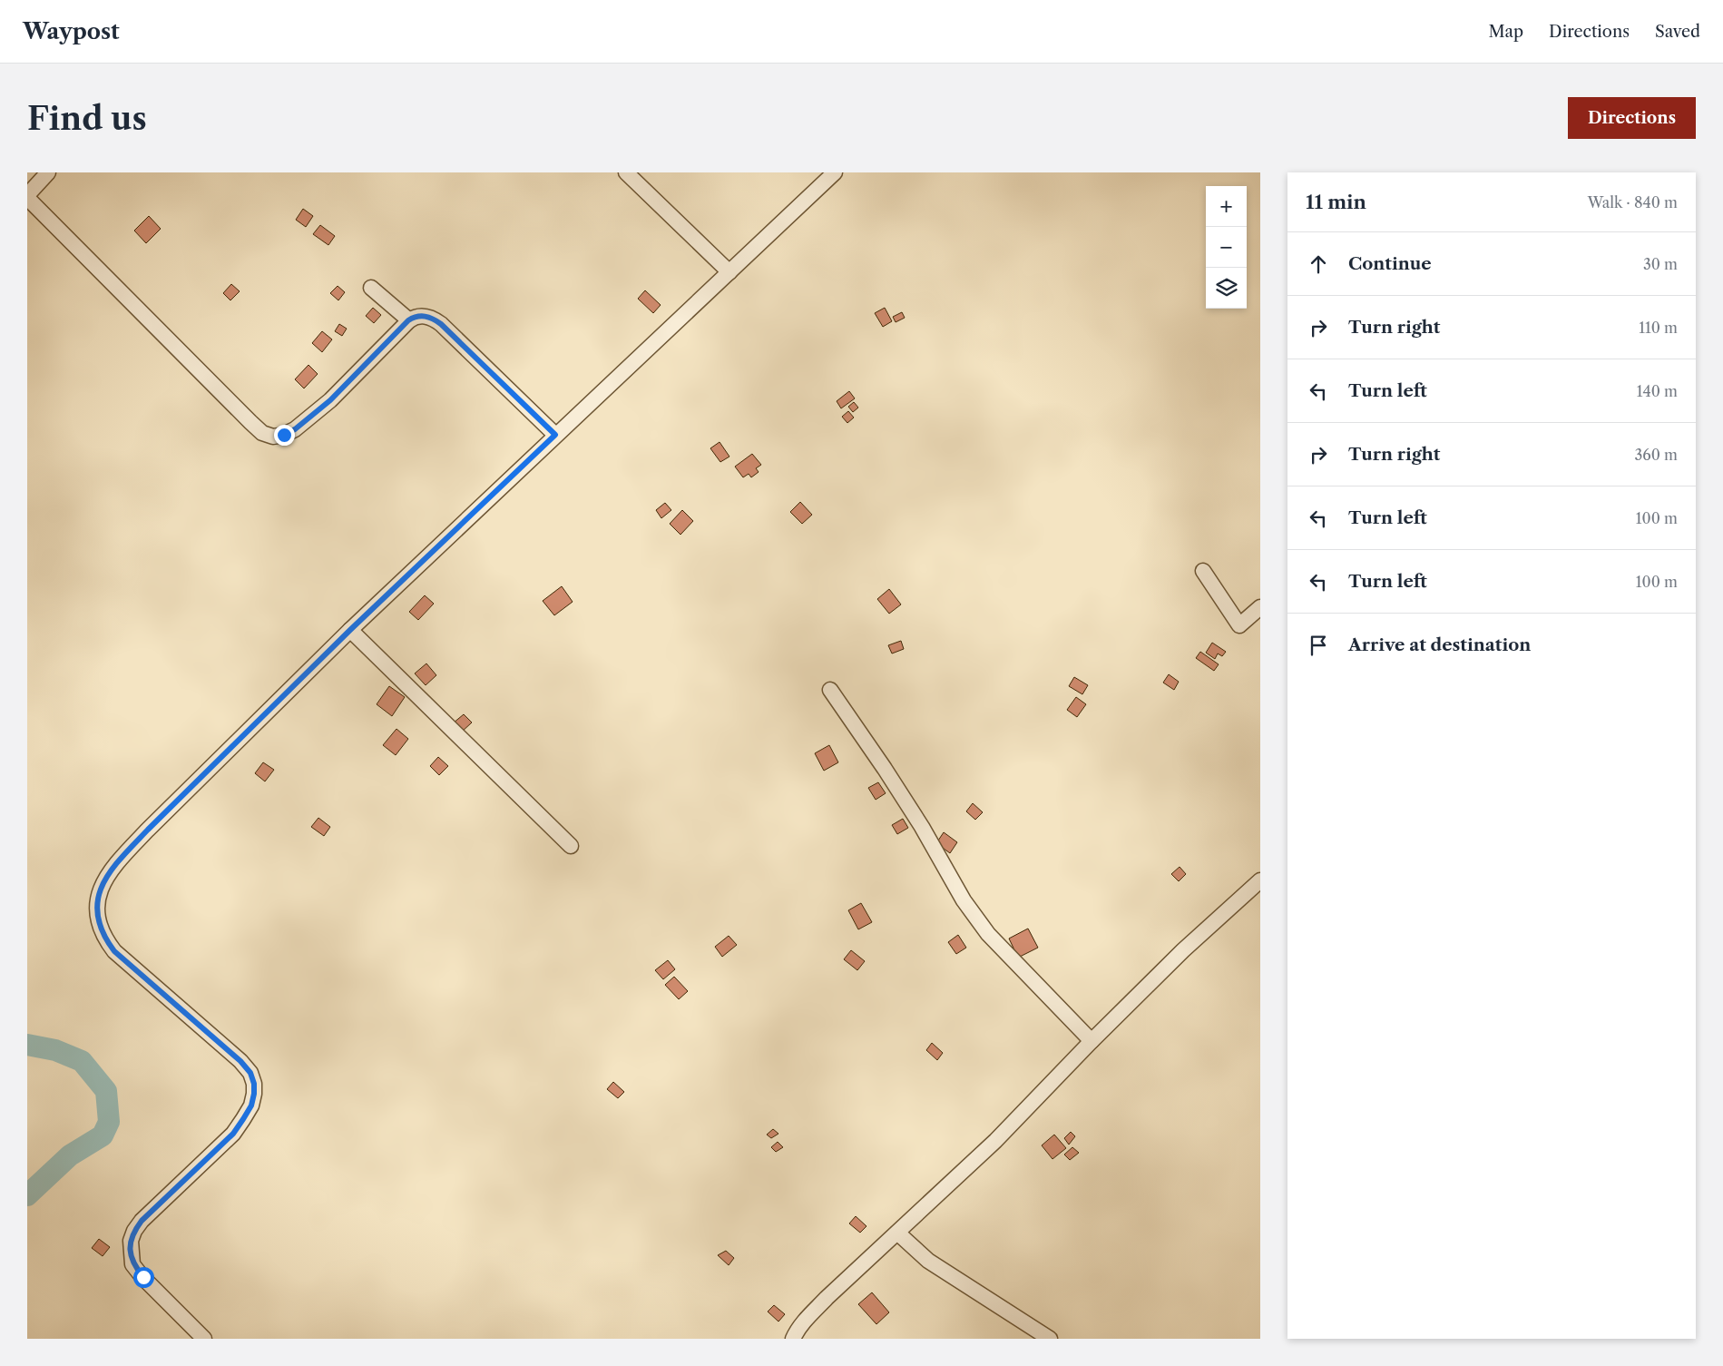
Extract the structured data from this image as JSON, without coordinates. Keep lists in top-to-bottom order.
{
  "page": {
    "header": "Waypost",
    "nav": ["Map", "Directions", "Saved"],
    "buttons": "Directions",
    "title": "Find us",
    "heading": ["11 min", "Walk · 840 m"],
    "map_buttons": ["+", "−"],
    "list": [
      ["Continue", "30 m"],
      ["Turn right", "110 m"],
      ["Turn left", "140 m"],
      ["Turn right", "360 m"],
      ["Turn left", "100 m"],
      ["Turn left", "100 m"],
      "Arrive at destination"
    ]
  }
}
